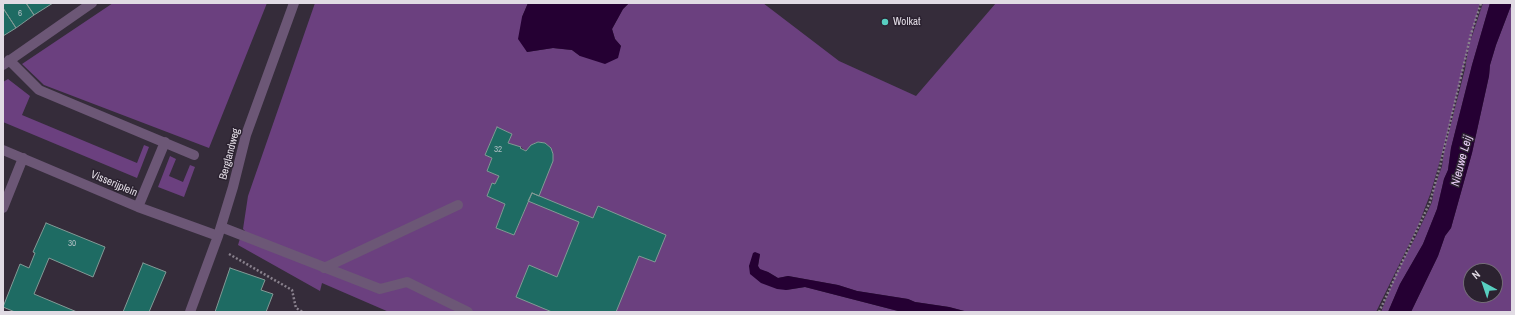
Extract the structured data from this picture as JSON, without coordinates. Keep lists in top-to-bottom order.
{
  "streets": {
    "street": ["Berglandweg", "Visserijplein"]
  },
  "crossings": [
    ["Berglandweg", "Visserijplein"]
  ],
  "water": ["Nieuwe Leij"],
  "places": ["Wolkat"],
  "house_numbers": ["6", "32", "30"],
  "north": "top left"
}
